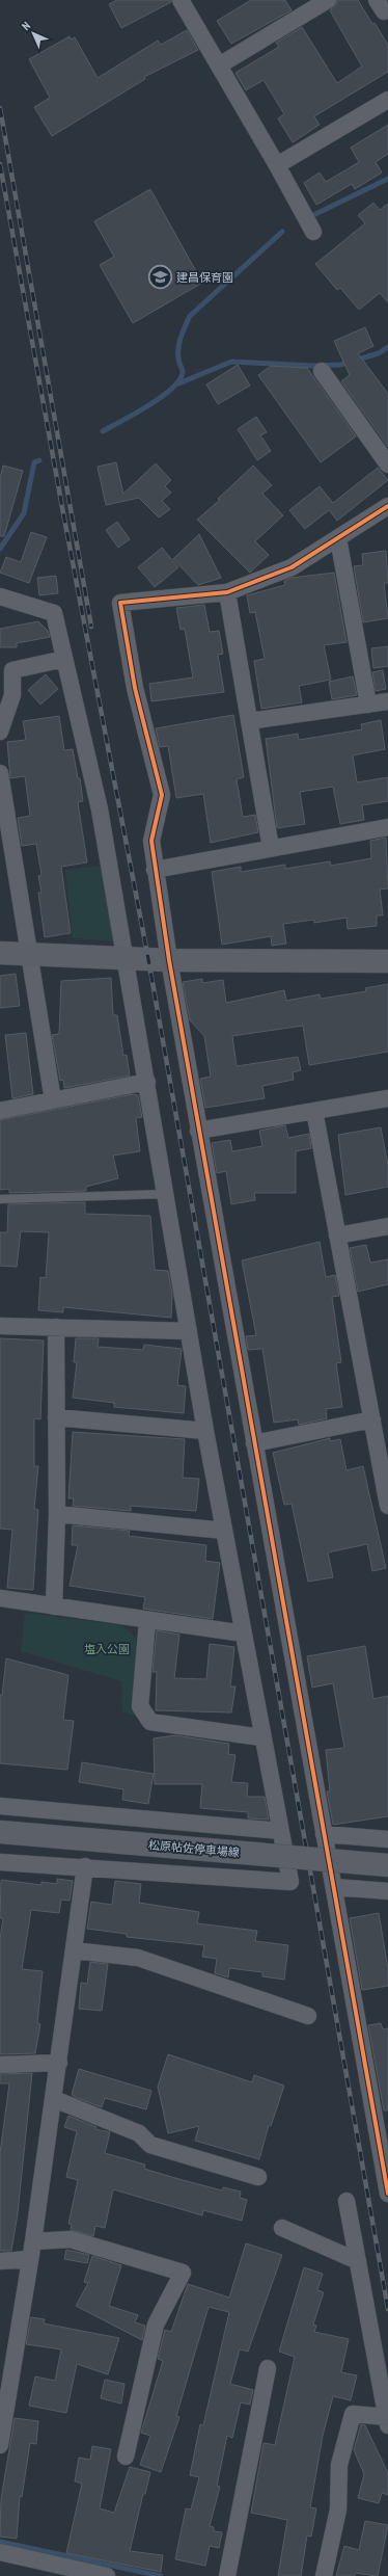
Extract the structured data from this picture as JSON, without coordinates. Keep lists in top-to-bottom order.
{
  "streets": {
    "street": ["松原帖佐停車場線"]
  },
  "parks": ["塩入公園"],
  "places": {
    "school or university": ["建昌保育園"]
  },
  "north": "top left"
}
